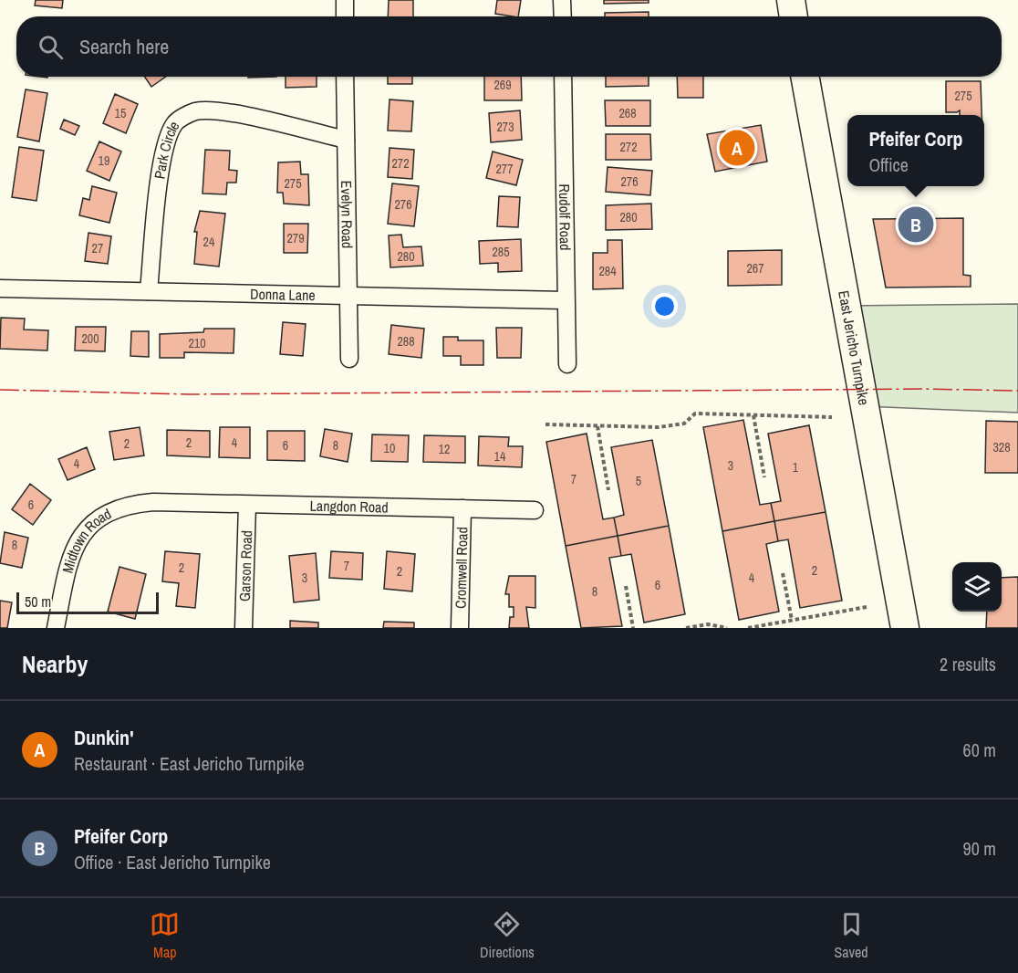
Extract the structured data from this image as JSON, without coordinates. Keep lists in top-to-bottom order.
{
  "streets": {
    "main road": ["East Jericho Turnpike"],
    "street": [
      "Park Circle",
      "Evelyn Road",
      "Rudolf Road",
      "Donna Lane",
      "Langdon Road",
      "Midtown Road",
      "Garson Road",
      "Cromwell Road"
    ]
  },
  "crossings": [
    ["Park Circle", "Evelyn Road"],
    ["Park Circle", "Donna Lane"],
    ["Evelyn Road", "Donna Lane"],
    ["Rudolf Road", "Donna Lane"],
    ["Langdon Road", "Midtown Road"],
    ["Langdon Road", "Garson Road"],
    ["Langdon Road", "Cromwell Road"]
  ],
  "house_numbers": [
    "269",
    "275",
    "15",
    "268",
    "273",
    "272",
    "19",
    "272",
    "277",
    "276",
    "275",
    "276",
    "280",
    "279",
    "24",
    "27",
    "285",
    "280",
    "267",
    "284",
    "200",
    "288",
    "210",
    "2",
    "4",
    "2",
    "6",
    "8",
    "328",
    "10",
    "12",
    "14",
    "4",
    "3",
    "1",
    "7",
    "5",
    "6",
    "8",
    "7",
    "2",
    "2",
    "2",
    "3",
    "4",
    "6",
    "8"
  ],
  "scale_bar": "50 m",
  "page": {
    "search": "Search here",
    "popup": ["Pfeifer Corp", "Office"],
    "pins": ["A", "B"],
    "scale": "50 m",
    "heading": ["Nearby", "2 results"],
    "list": [
      {
        "mark": "A",
        "name": "Dunkin'",
        "note": "Restaurant · East Jericho Turnpike",
        "value": "60 m"
      },
      {
        "mark": "B",
        "name": "Pfeifer Corp",
        "note": "Office · East Jericho Turnpike",
        "value": "90 m"
      }
    ],
    "nav": ["Map", "Directions", "Saved"]
  }
}
